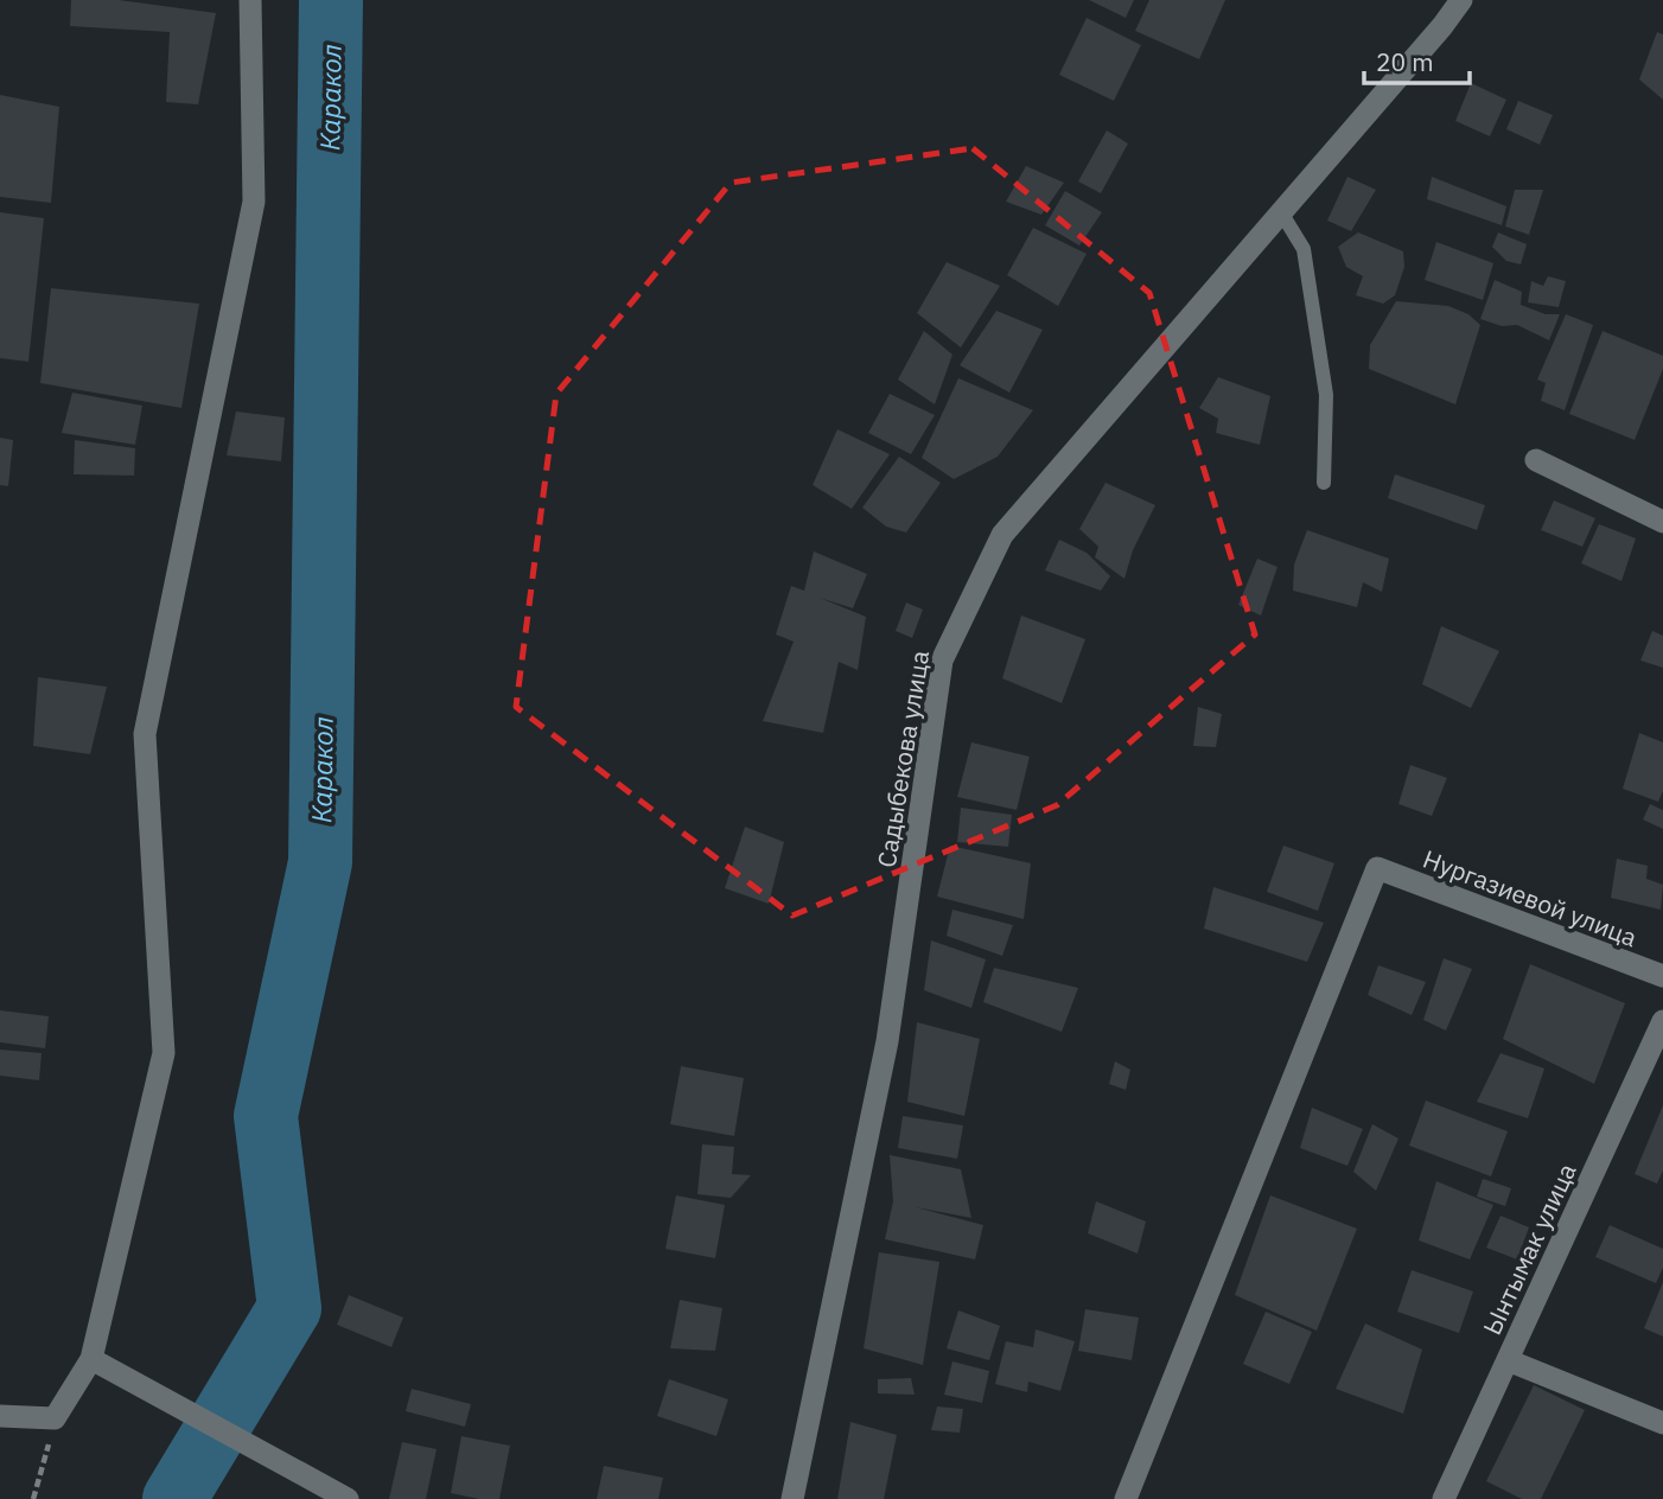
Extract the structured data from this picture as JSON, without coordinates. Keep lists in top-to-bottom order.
{
  "streets": {
    "street": ["Садыбекова улица", "Нургазиевой улица", "Ынтымак улица"]
  },
  "water": ["Каракол"],
  "scale_bar": "20 m"
}
